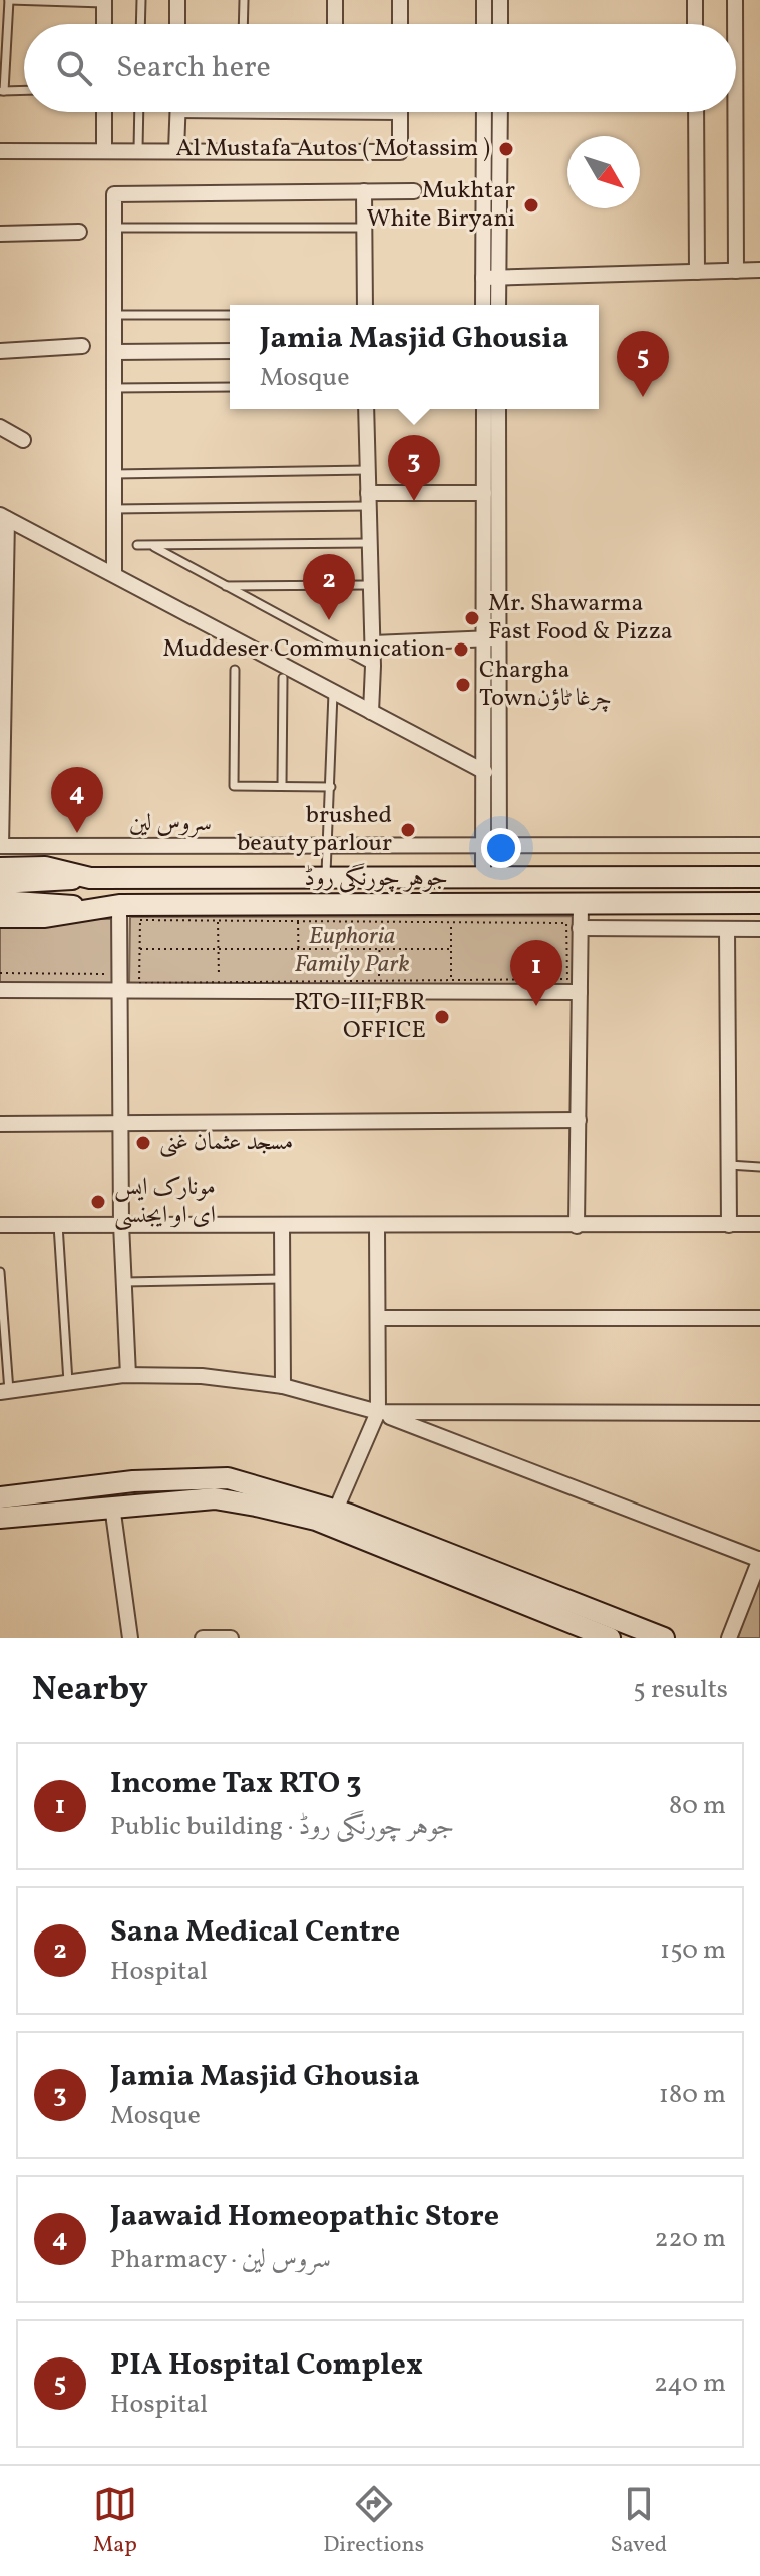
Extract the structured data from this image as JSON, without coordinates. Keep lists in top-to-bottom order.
{
  "streets": {
    "main road": ["جوہر چورنگی روڈ"],
    "street": ["سروس لین"]
  },
  "parks": ["Euphoria Family Park"],
  "places": [
    "Al Mustafa Autos ( Motassim )",
    "Mukhtar White Biryani",
    "Mr. Shawarma Fast Food & Pizza",
    "Muddeser Communication",
    "Chargha Townچرغا ٹاؤن",
    "brushed beauty parlour",
    "RTO-III,FBR OFFICE",
    "مسجد عثمان غنی",
    "مونارک ایس ای او ایجنسی"
  ],
  "north": "bottom right",
  "page": {
    "search": "Search here",
    "popup": ["Jamia Masjid Ghousia", "Mosque"],
    "pins": [
      "5",
      "3",
      "2",
      "4",
      "1"
    ],
    "heading": ["Nearby", "5 results"],
    "list": [
      {
        "mark": "1",
        "name": "Income Tax RTO 3",
        "note": "Public building · جوہر چورنگی روڈ",
        "value": "80 m"
      },
      {
        "mark": "2",
        "name": "Sana Medical Centre",
        "note": "Hospital",
        "value": "150 m"
      },
      {
        "mark": "3",
        "name": "Jamia Masjid Ghousia",
        "note": "Mosque",
        "value": "180 m"
      },
      {
        "mark": "4",
        "name": "Jaawaid Homeopathic Store",
        "note": "Pharmacy · سروس لین",
        "value": "220 m"
      },
      {
        "mark": "5",
        "name": "PIA Hospital Complex",
        "note": "Hospital",
        "value": "240 m"
      }
    ],
    "nav": ["Map", "Directions", "Saved"]
  }
}
